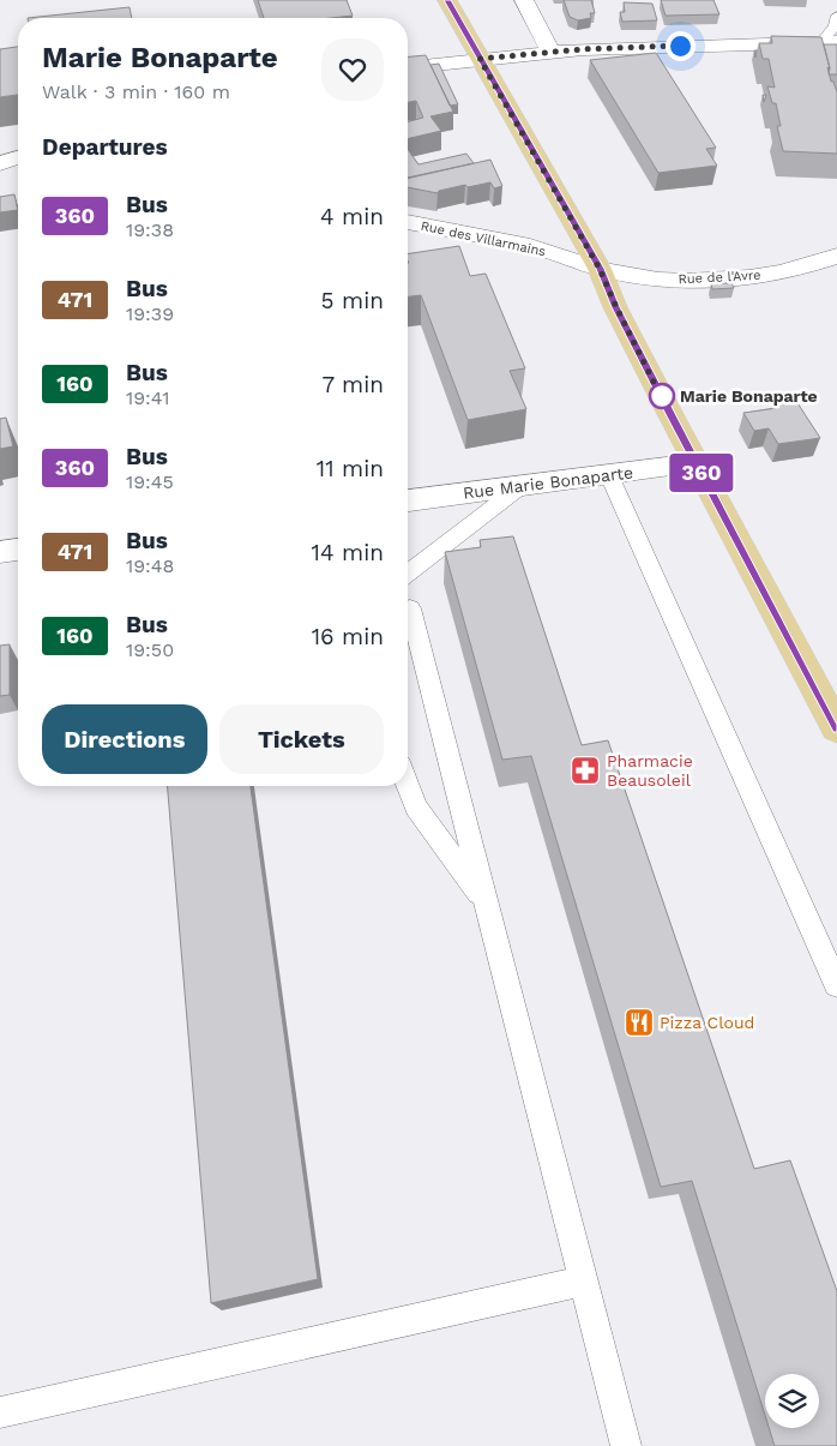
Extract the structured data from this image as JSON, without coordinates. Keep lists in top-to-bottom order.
{
  "streets": {
    "street": ["Rue des Villarmains", "Rue de l'Avre", "Rue Marie Bonaparte"]
  },
  "crossings": [
    ["Rue des Villarmains", "Rue de l'Avre"]
  ],
  "places": {
    "other": ["Marie Bonaparte"],
    "pharmacy": ["Pharmacie Beausoleil"],
    "restaurant": ["Pizza Cloud"]
  },
  "lines": ["bus line 360"],
  "page": {
    "on_map": "360",
    "heading": [
      ["Marie Bonaparte", "Walk · 3 min · 160 m"],
      "Departures"
    ],
    "list": [
      {
        "mark": "360",
        "name": "Bus",
        "note": "19:38",
        "value": "4 min"
      },
      {
        "mark": "471",
        "name": "Bus",
        "note": "19:39",
        "value": "5 min"
      },
      {
        "mark": "160",
        "name": "Bus",
        "note": "19:41",
        "value": "7 min"
      },
      {
        "mark": "360",
        "name": "Bus",
        "note": "19:45",
        "value": "11 min"
      },
      {
        "mark": "471",
        "name": "Bus",
        "note": "19:48",
        "value": "14 min"
      },
      {
        "mark": "160",
        "name": "Bus",
        "note": "19:50",
        "value": "16 min"
      }
    ],
    "buttons": ["Directions", "Tickets"]
  }
}
